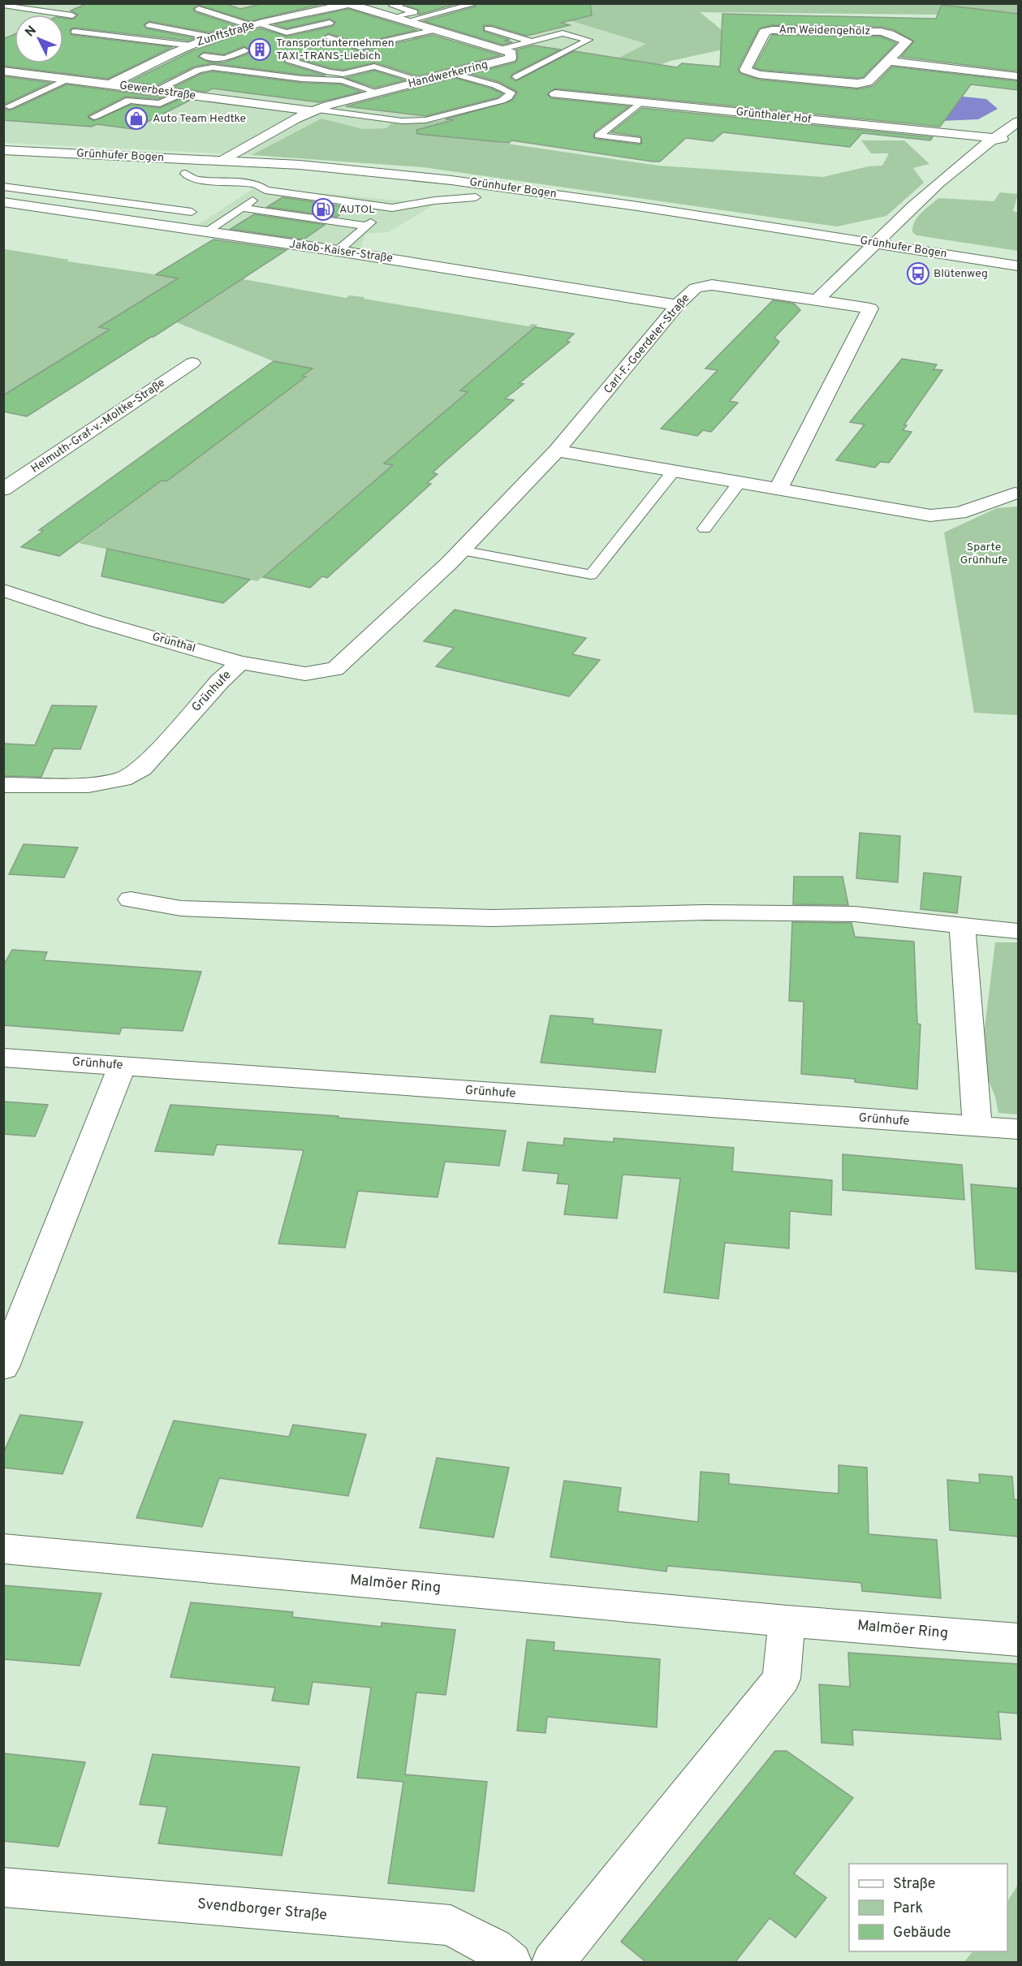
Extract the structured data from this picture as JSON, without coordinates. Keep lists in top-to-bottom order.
{
  "streets": {
    "street": [
      "Am Weidengehölz",
      "Zunftstraße",
      "Handwerkerring",
      "Gewerbestraße",
      "Grünthaler Hof",
      "Grünhufer Bogen",
      "Jakob-Kaiser-Straße",
      "Carl-F.-Goerdeler-Straße",
      "Helmuth-Graf-v.-Moltke-Straße",
      "Grünthal",
      "Grünhufe",
      "Malmöer Ring",
      "Svendborger Straße"
    ]
  },
  "crossings": [
    ["Zunftstraße", "Handwerkerring"],
    ["Zunftstraße", "Gewerbestraße"],
    ["Handwerkerring", "Gewerbestraße"],
    ["Handwerkerring", "Grünhufer Bogen"],
    ["Jakob-Kaiser-Straße", "Carl-F.-Goerdeler-Straße"],
    ["Carl-F.-Goerdeler-Straße", "Grünthal"],
    ["Grünthal", "Grünhufe"]
  ],
  "parks": ["Sparte Grünhufe"],
  "places": {
    "building": ["Transportunternehmen TAXI-TRANS-Liebich"],
    "shop": ["Auto Team Hedtke"],
    "fuel station": ["AUTOL"],
    "bus stop": ["Blütenweg"]
  },
  "legend": ["Straße", "Park", "Gebäude"],
  "north": "top left"
}
